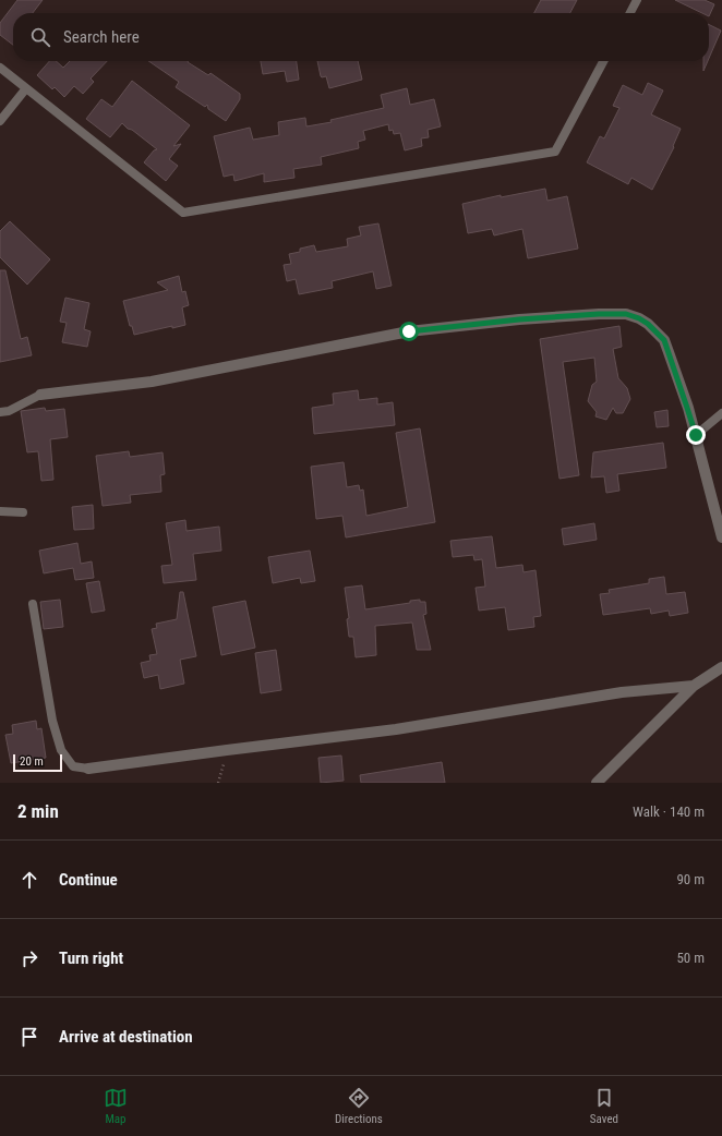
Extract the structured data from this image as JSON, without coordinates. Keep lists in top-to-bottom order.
{
  "scale_bar": "20 m",
  "page": {
    "search": "Search here",
    "scale": "20 m",
    "heading": ["2 min", "Walk · 140 m"],
    "list": [
      ["Continue", "90 m"],
      ["Turn right", "50 m"],
      "Arrive at destination"
    ],
    "nav": ["Map", "Directions", "Saved"]
  }
}
